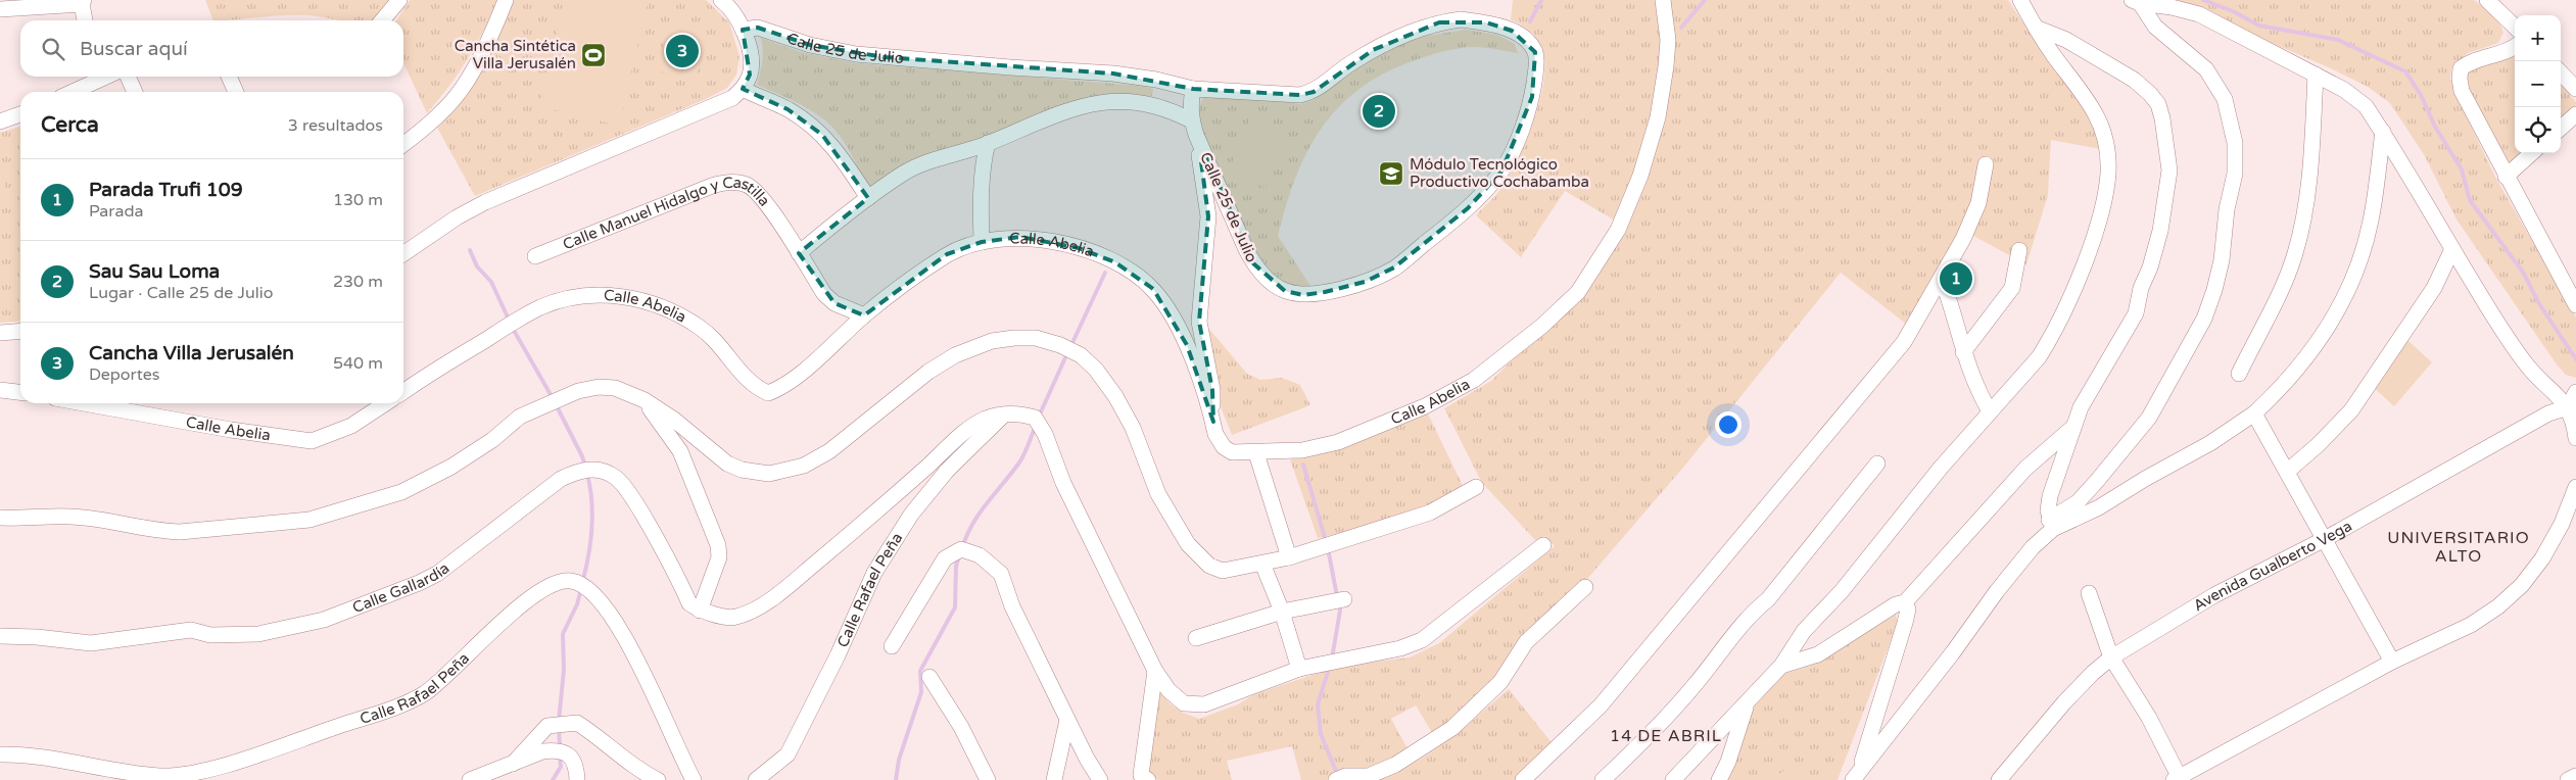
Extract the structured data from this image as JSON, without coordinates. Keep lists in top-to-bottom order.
{
  "streets": {
    "street": [
      "Calle 25 de Julio",
      "Calle Manuel Hidalgo y Castilla",
      "Calle Abelia",
      "Avenida Gualberto Vega",
      "Calle Gallardía",
      "Calle Rafael Peña"
    ]
  },
  "crossings": [
    ["Calle Manuel Hidalgo y Castilla", "Calle Abelia"]
  ],
  "districts": ["UNIVERSITARIO ALTO", "14 DE ABRIL"],
  "places": {
    "sports": ["Cancha Sintética Villa Jerusalén"],
    "school or university": ["Módulo Tecnológico Productivo Cochabamba"]
  },
  "page": {
    "map_buttons": ["+", "−"],
    "search": "Buscar aquí",
    "pins": ["3", "2", "1"],
    "heading": ["Cerca", "3 resultados"],
    "list": [
      {
        "mark": "1",
        "name": "Parada Trufi 109",
        "note": "Parada",
        "value": "130 m"
      },
      {
        "mark": "2",
        "name": "Sau Sau Loma",
        "note": "Lugar · Calle 25 de Julio",
        "value": "230 m"
      },
      {
        "mark": "3",
        "name": "Cancha Villa Jerusalén",
        "note": "Deportes",
        "value": "540 m"
      }
    ]
  }
}
